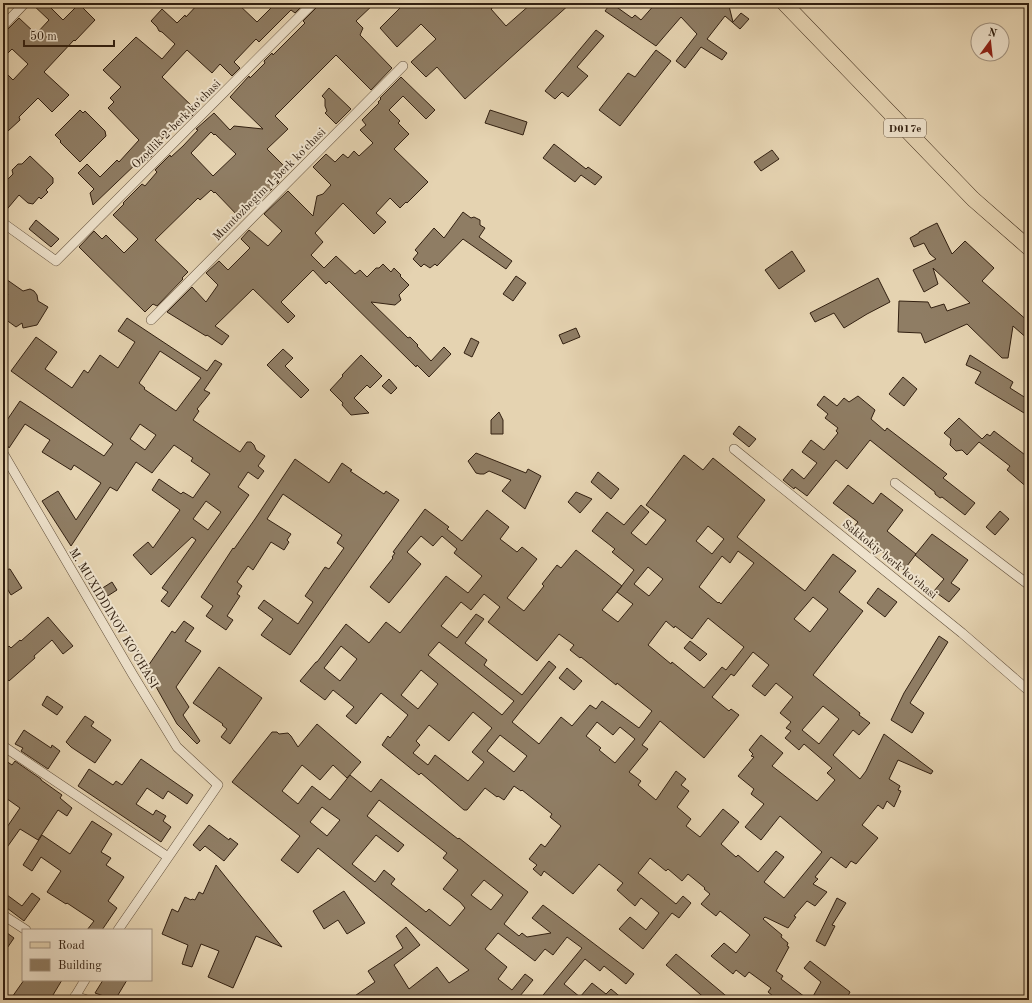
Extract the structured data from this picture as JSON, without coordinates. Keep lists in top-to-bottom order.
{
  "streets": {
    "main road": ["D017e"],
    "street": [
      "Ozodlik 2-berk koʻchasi",
      "Mumtozbegim 1-berk koʻchasi",
      "Sakkokiy berk koʻchasi",
      "M. MUXIDDINOV KO'CHASI"
    ]
  },
  "legend": ["Road", "Building"],
  "scale_bar": "50 m",
  "north": "top"
}
